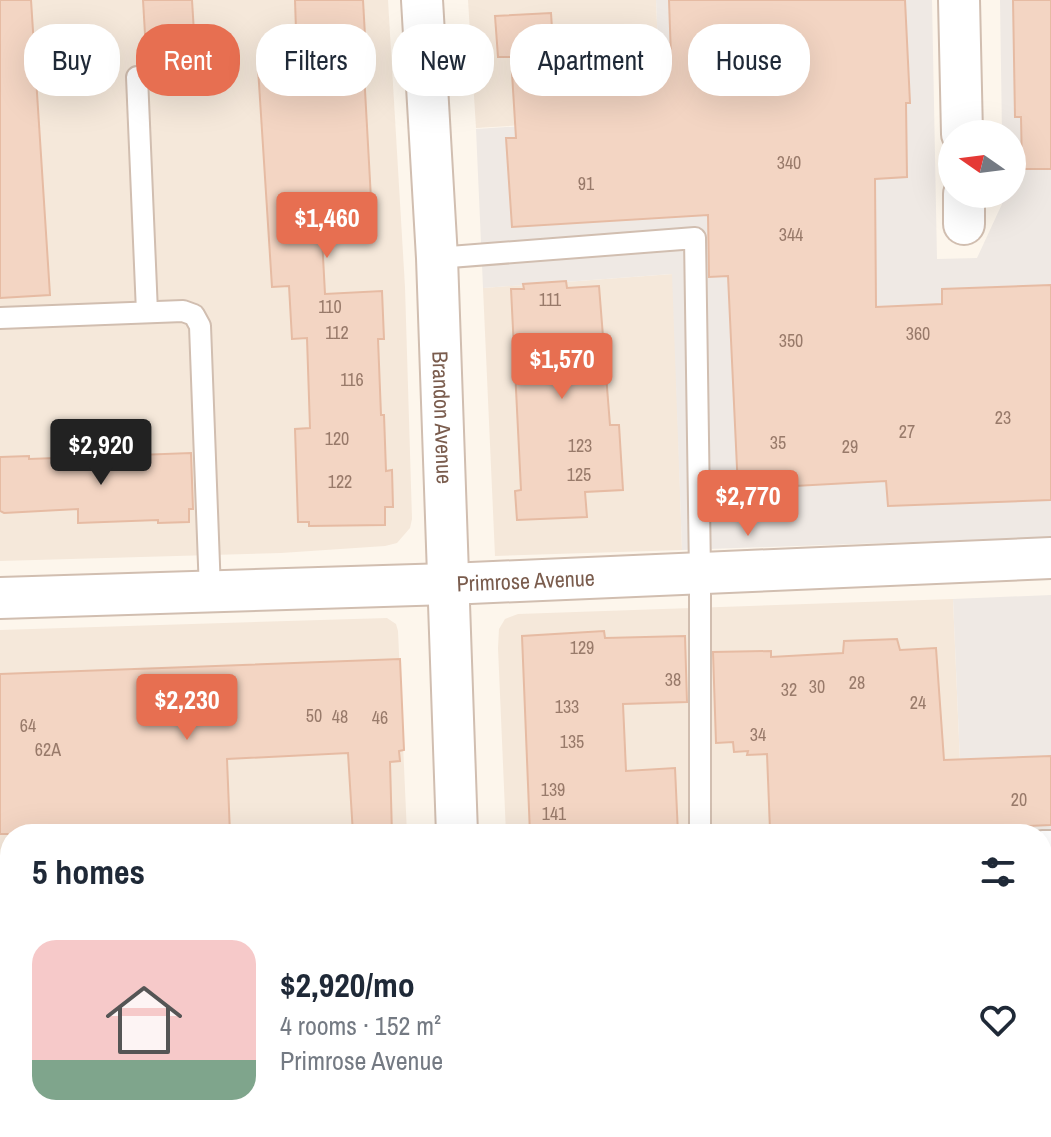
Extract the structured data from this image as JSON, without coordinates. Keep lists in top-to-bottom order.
{
  "streets": {
    "street": ["Brandon Avenue", "Primrose Avenue"]
  },
  "crossings": [
    ["Brandon Avenue", "Primrose Avenue"]
  ],
  "house_numbers": [
    "340",
    "91",
    "344",
    "111",
    "110",
    "112",
    "360",
    "350",
    "116",
    "23",
    "27",
    "120",
    "35",
    "123",
    "29",
    "125",
    "122",
    "129",
    "38",
    "28",
    "30",
    "32",
    "24",
    "133",
    "50",
    "48",
    "46",
    "64",
    "34",
    "135",
    "62A",
    "139",
    "20",
    "141"
  ],
  "north": "left",
  "page": {
    "chip": [
      "Buy",
      "Rent",
      "Filters",
      "New",
      "Apartment",
      "House"
    ],
    "price": [
      "$1,460",
      "$1,570",
      "$2,920",
      "$2,770",
      "$2,230"
    ],
    "heading": "5 homes",
    "list": [
      {
        "name": "$2,920/mo",
        "note": "4 rooms · 152 m² · Primrose Avenue"
      }
    ]
  }
}
